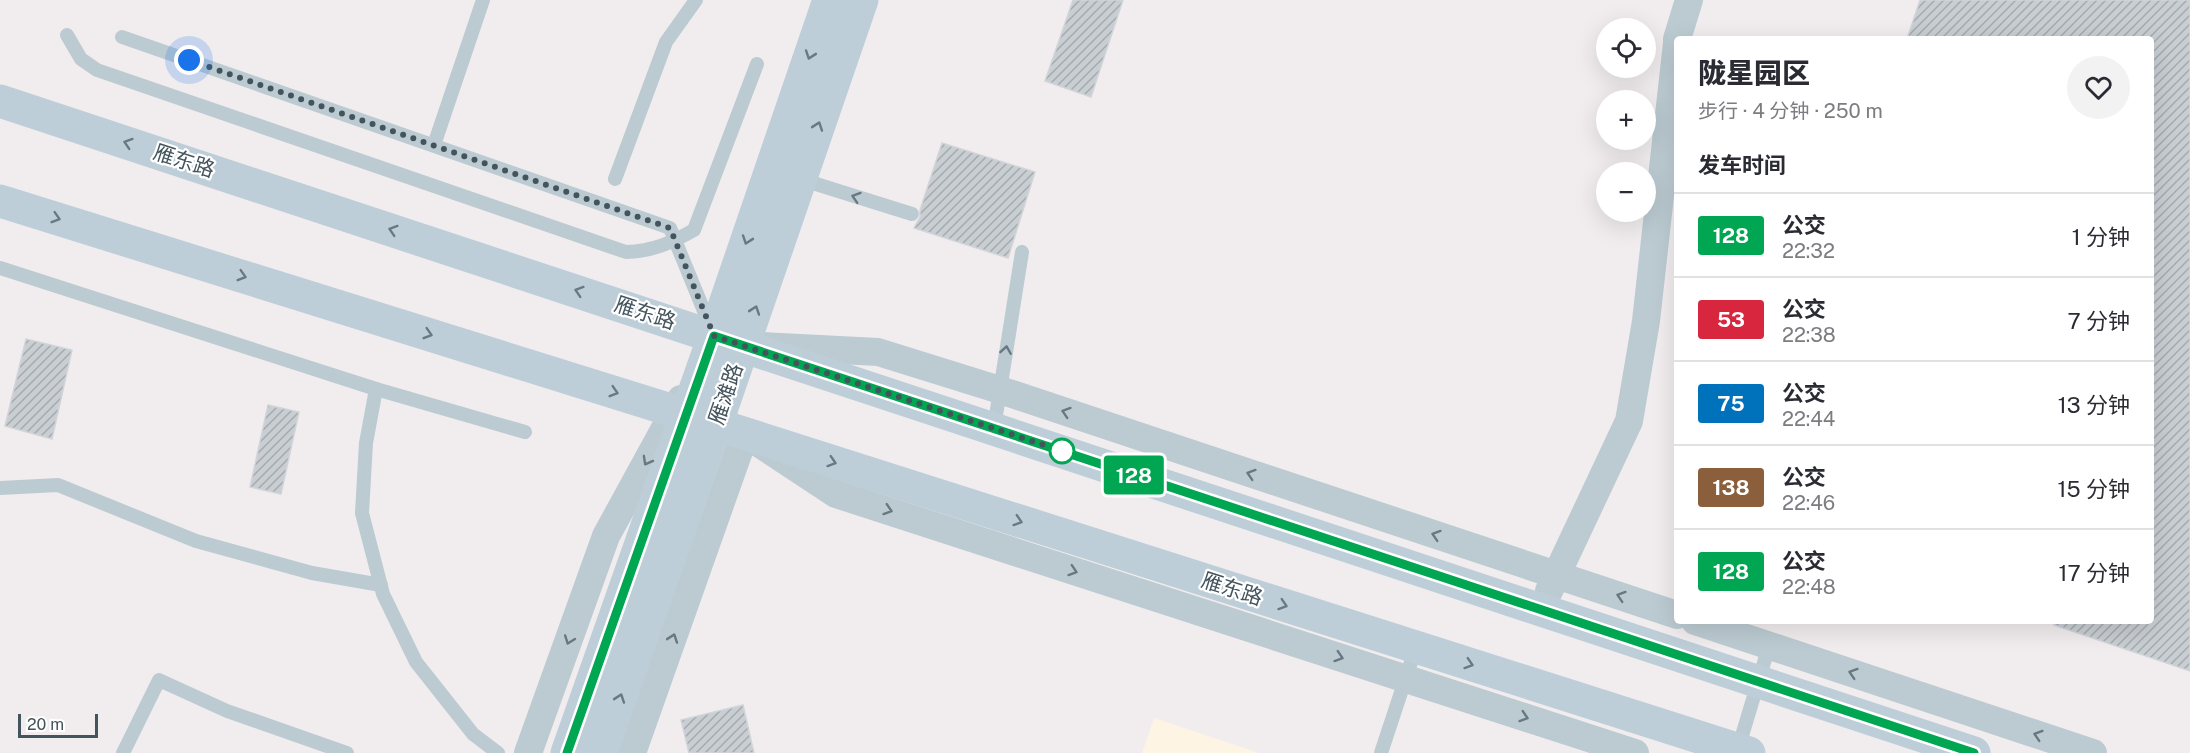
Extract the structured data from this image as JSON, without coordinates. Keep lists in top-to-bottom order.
{
  "streets": {
    "main road": ["雁东路", "雁滩路"]
  },
  "crossings": [
    ["雁东路", "雁滩路"]
  ],
  "lines": ["bus line 128"],
  "scale_bar": "20 m",
  "page": {
    "on_map": "128",
    "map_buttons": ["+", "−"],
    "heading": [
      ["陇星园区", "步行 · 4 分钟 · 250 m"],
      "发车时间"
    ],
    "list": [
      {
        "mark": "128",
        "name": "公交",
        "note": "22:32",
        "value": "1 分钟"
      },
      {
        "mark": "53",
        "name": "公交",
        "note": "22:38",
        "value": "7 分钟"
      },
      {
        "mark": "75",
        "name": "公交",
        "note": "22:44",
        "value": "13 分钟"
      },
      {
        "mark": "138",
        "name": "公交",
        "note": "22:46",
        "value": "15 分钟"
      },
      {
        "mark": "128",
        "name": "公交",
        "note": "22:48",
        "value": "17 分钟"
      }
    ],
    "scale": "20 m"
  }
}
